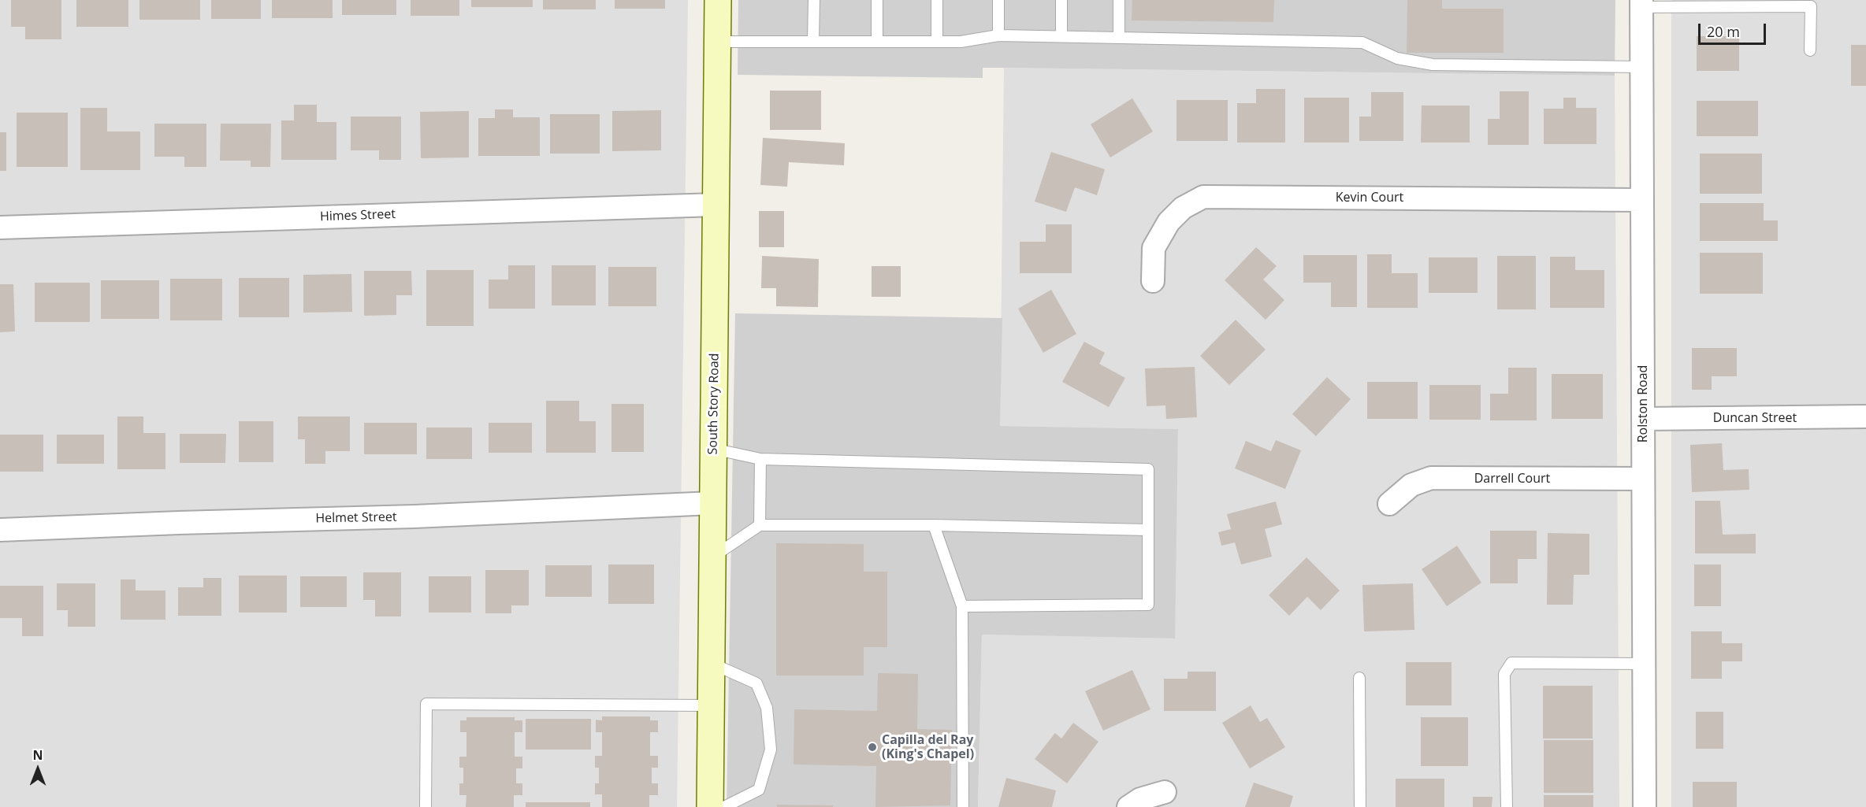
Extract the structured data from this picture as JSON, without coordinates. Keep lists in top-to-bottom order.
{
  "streets": {
    "main road": ["South Story Road"],
    "street": [
      "Kevin Court",
      "Himes Street",
      "Rolston Road",
      "Duncan Street",
      "Darrell Court",
      "Helmet Street"
    ]
  },
  "crossings": [
    ["Kevin Court", "Rolston Road"],
    ["Himes Street", "South Story Road"],
    ["South Story Road", "Helmet Street"],
    ["Rolston Road", "Duncan Street"],
    ["Rolston Road", "Darrell Court"]
  ],
  "places": ["Capilla del Ray (King's Chapel)"],
  "scale_bar": "20 m",
  "north": "top"
}
